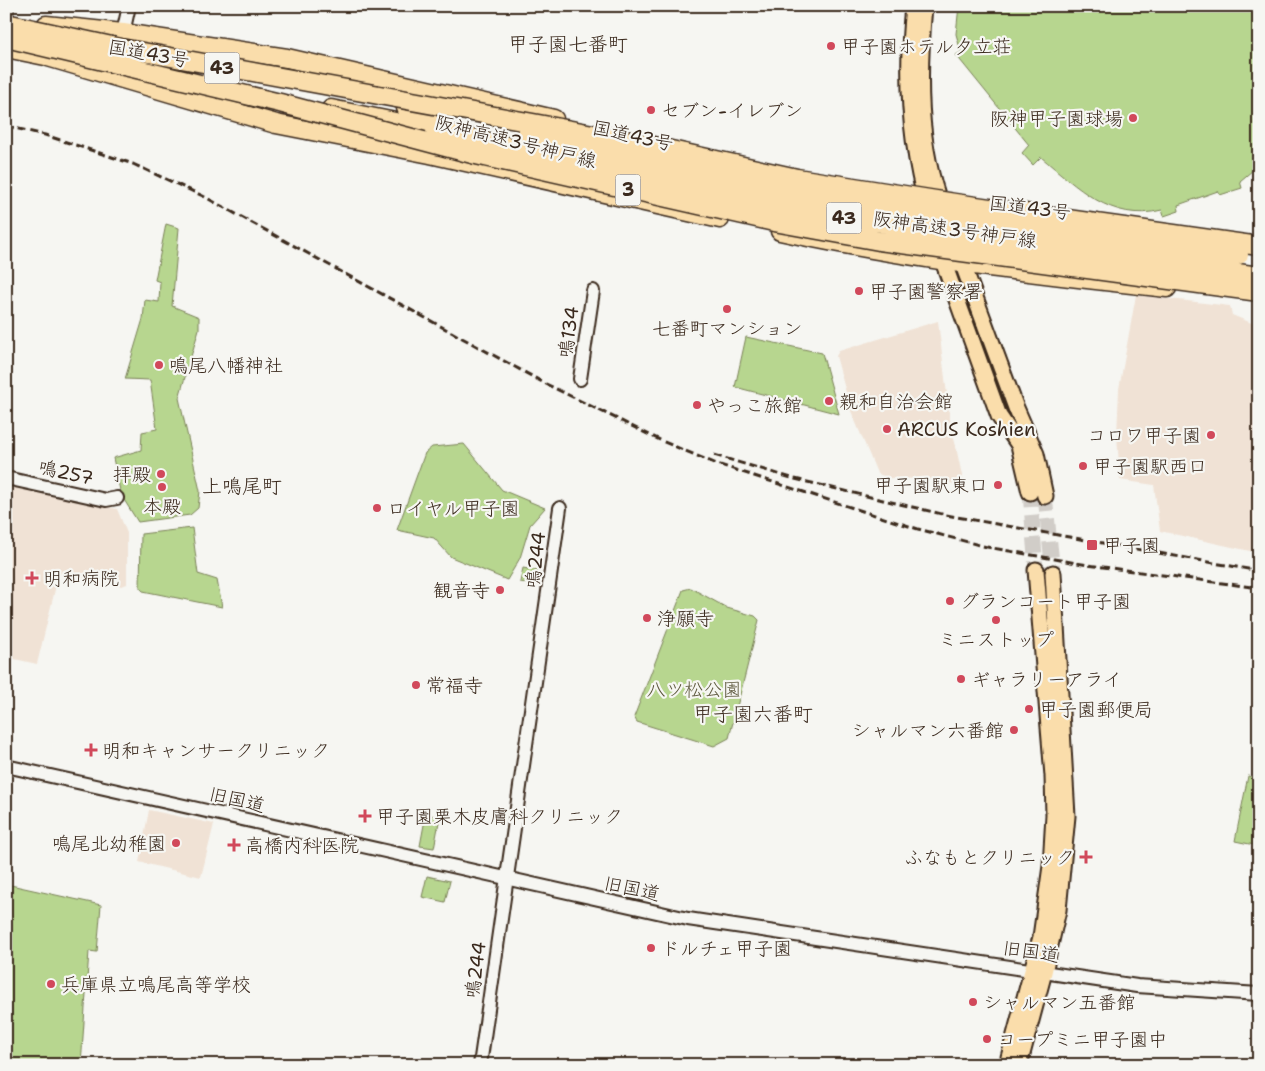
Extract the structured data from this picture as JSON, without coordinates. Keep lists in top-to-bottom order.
{
  "streets": {
    "highway": [
      "国道43号",
      "43",
      "阪神高速3号神戸線",
      "3"
    ],
    "street": [
      "鳴134",
      "鳴257",
      "鳴244",
      "旧国道"
    ]
  },
  "crossings": [
    ["鳴244", "旧国道"]
  ],
  "districts": ["甲子園七番町", "上鳴尾町", "甲子園六番町"],
  "parks": ["八ツ松公園"],
  "places": {
    "other": [
      "甲子園ホテル夕立荘",
      "セブン-イレブン",
      "阪神甲子園球場",
      "甲子園警察署",
      "七番町マンション",
      "鳴尾八幡神社",
      "親和自治会館",
      "やっこ旅館",
      "ARCUS Koshien",
      "コロワ甲子園",
      "甲子園駅西口",
      "拝殿",
      "甲子園駅東口",
      "本殿",
      "ロイヤル甲子園",
      "観音寺",
      "グランコート甲子園",
      "浄願寺",
      "ミニストップ",
      "ギャラリーアライ",
      "常福寺",
      "甲子園郵便局",
      "シャルマン六番館",
      "鳴尾北幼稚園",
      "ドルチェ甲子園",
      "兵庫県立鳴尾高等学校",
      "シャルマン五番館",
      "コープミニ甲子園中"
    ],
    "transit": ["甲子園"],
    "health": [
      "明和病院",
      "明和キャンサークリニック",
      "甲子園栗木皮膚科クリニック",
      "高橋内科医院",
      "ふなもとクリニック"
    ]
  }
}
